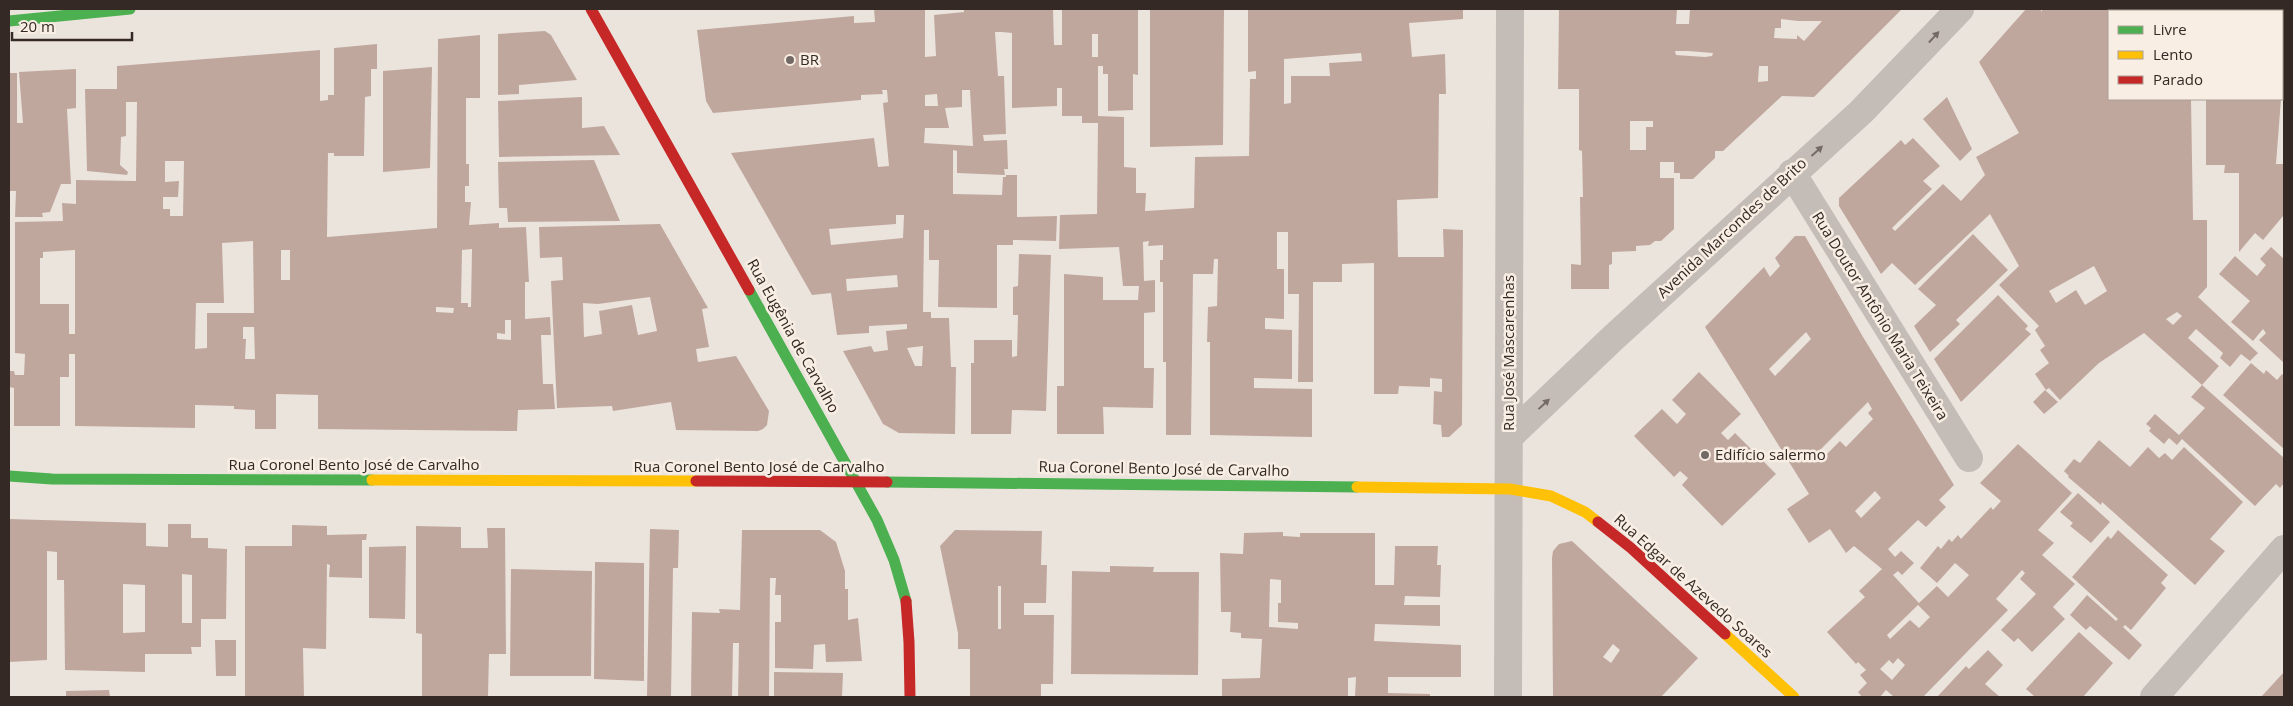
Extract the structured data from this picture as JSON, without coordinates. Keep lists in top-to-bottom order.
{
  "streets": {
    "street": [
      "Avenida Marcondes de Brito",
      "Rua Doutor Antônio Maria Teixeira",
      "Rua Eugênia de Carvalho",
      "Rua José Mascarenhas",
      "Rua Coronel Bento José de Carvalho",
      "Rua Edgar de Azevedo Soares"
    ]
  },
  "crossings": [
    ["Avenida Marcondes de Brito", "Rua Doutor Antônio Maria Teixeira"],
    ["Avenida Marcondes de Brito", "Rua José Mascarenhas"],
    ["Rua Eugênia de Carvalho", "Rua Coronel Bento José de Carvalho"],
    ["Rua José Mascarenhas", "Rua Coronel Bento José de Carvalho"],
    ["Rua José Mascarenhas", "Rua Edgar de Azevedo Soares"],
    ["Rua Coronel Bento José de Carvalho", "Rua Edgar de Azevedo Soares"]
  ],
  "one_way": ["Avenida Marcondes de Brito"],
  "places": ["BR", "Edifício salermo"],
  "legend": ["Livre", "Lento", "Parado"],
  "scale_bar": "20 m"
}
